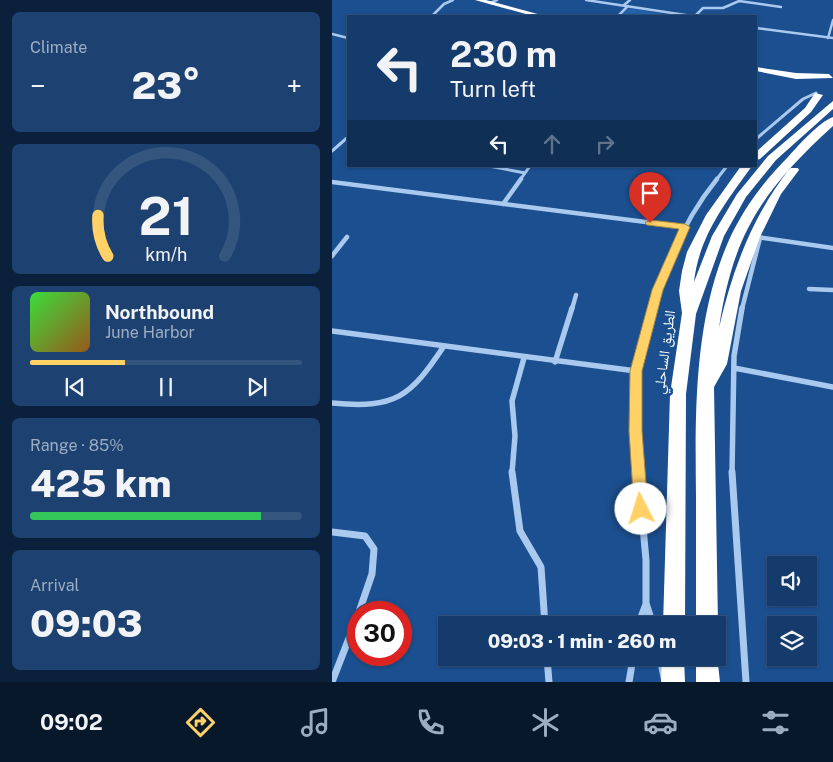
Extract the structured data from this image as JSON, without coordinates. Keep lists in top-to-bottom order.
{
  "streets": {
    "highway": ["الطريق الساحلي"]
  },
  "page": {
    "tile": [
      "Climate",
      ["Range · 85%", "425 km"],
      ["Arrival", "09:03"]
    ],
    "turn": ["230 m", "Turn left"],
    "heat": ["−", "23°", "+"],
    "song": ["Northbound", "June Harbor"],
    "limit": "30",
    "trip": "09:03 · 1 min · 260 m",
    "tabs": "09:02",
    "gauge": ["21", "km/h"]
  }
}
